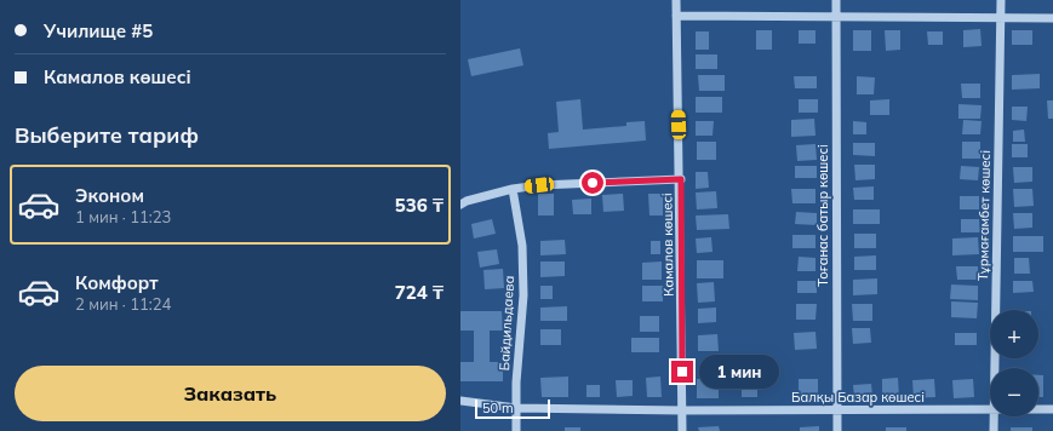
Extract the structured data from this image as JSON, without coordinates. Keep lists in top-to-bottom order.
{
  "streets": {
    "street": [
      "Тоғанас батыр көшесі",
      "Тұрмағамбет көшесі",
      "Камалов көшесі",
      "Байдильдаева",
      "Балқы Базар көшесі"
    ]
  },
  "crossings": [
    ["Тоғанас батыр көшесі", "Балқы Базар көшесі"],
    ["Камалов көшесі", "Балқы Базар көшесі"],
    ["Байдильдаева", "Балқы Базар көшесі"]
  ],
  "scale_bar": "50 m",
  "page": {
    "banner": ["Училище #5", "Камалов көшесі"],
    "heading": "Выберите тариф",
    "list": [
      {
        "name": "Эконом",
        "note": "1 мин · 11:23",
        "value": "536 ₸"
      },
      {
        "name": "Комфорт",
        "note": "2 мин · 11:24",
        "value": "724 ₸"
      }
    ],
    "map_buttons": ["+", "−"],
    "bubble": "1 мин",
    "buttons": "Заказать",
    "scale": "50 m"
  }
}
